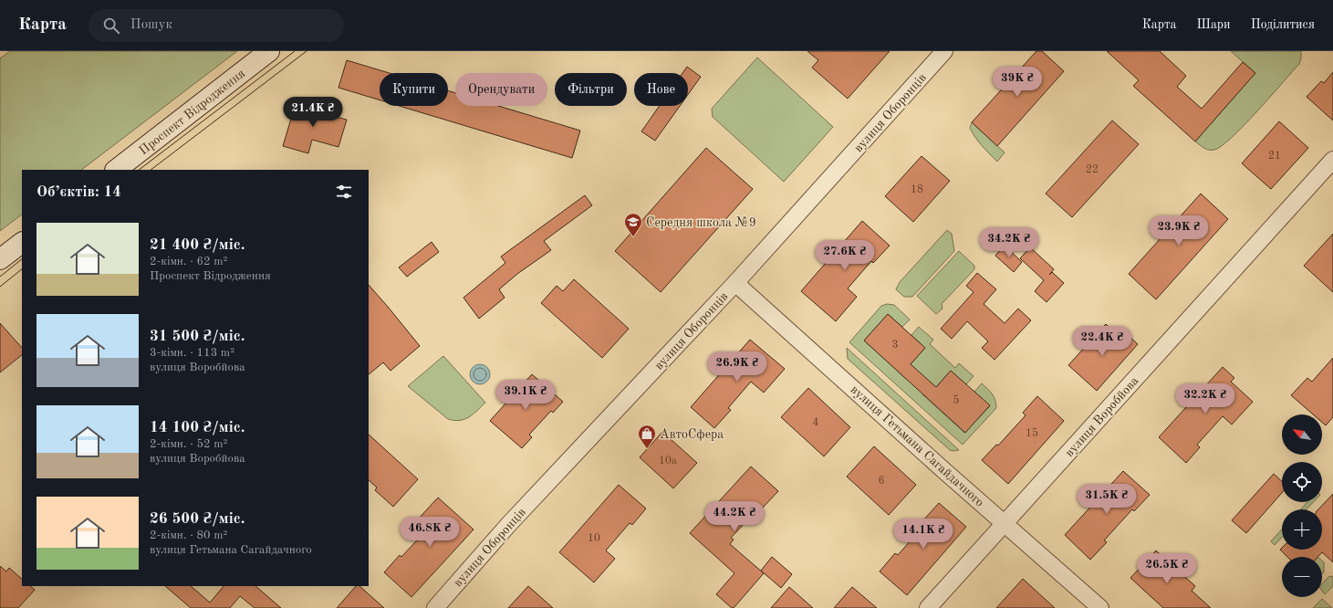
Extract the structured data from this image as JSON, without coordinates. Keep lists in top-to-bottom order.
{
  "streets": {
    "main road": ["Проспект Відродження"],
    "street": ["вулиця Оборонців", "вулиця Воробйова", "вулиця Гетьмана Сагайдачного"]
  },
  "crossings": [
    ["вулиця Оборонців", "вулиця Гетьмана Сагайдачного"],
    ["вулиця Воробйова", "вулиця Гетьмана Сагайдачного"]
  ],
  "places": {
    "school or university": ["Середня школа №9"],
    "shop": ["АвтоСфера"]
  },
  "house_numbers": [
    "21",
    "22",
    "18",
    "3",
    "5",
    "4",
    "15",
    "10а",
    "6",
    "10"
  ],
  "north": "top left",
  "page": {
    "header": "Карта",
    "search": "Пошук",
    "nav": ["Карта", "Шари", "Поділитися"],
    "price": [
      "39K ₴",
      "21.4K ₴",
      "23.9K ₴",
      "34.2K ₴",
      "27.6K ₴",
      "22.4K ₴",
      "26.9K ₴",
      "39.1K ₴",
      "32.2K ₴",
      "31.5K ₴",
      "44.2K ₴",
      "46.8K ₴",
      "14.1K ₴",
      "26.5K ₴"
    ],
    "chip": [
      "Купити",
      "Орендувати",
      "Фільтри",
      "Нове"
    ],
    "heading": "Об’єктів: 14",
    "list": [
      {
        "name": "21 400 ₴/міс.",
        "note": "2-кімн. · 62 m² · Проспект Відродження"
      },
      {
        "name": "31 500 ₴/міс.",
        "note": "3-кімн. · 113 m² · вулиця Воробйова"
      },
      {
        "name": "14 100 ₴/міс.",
        "note": "2-кімн. · 52 m² · вулиця Воробйова"
      },
      {
        "name": "26 500 ₴/міс.",
        "note": "2-кімн. · 80 m² · вулиця Гетьмана Сагайдачного"
      }
    ],
    "map_buttons": ["+", "−"]
  }
}
